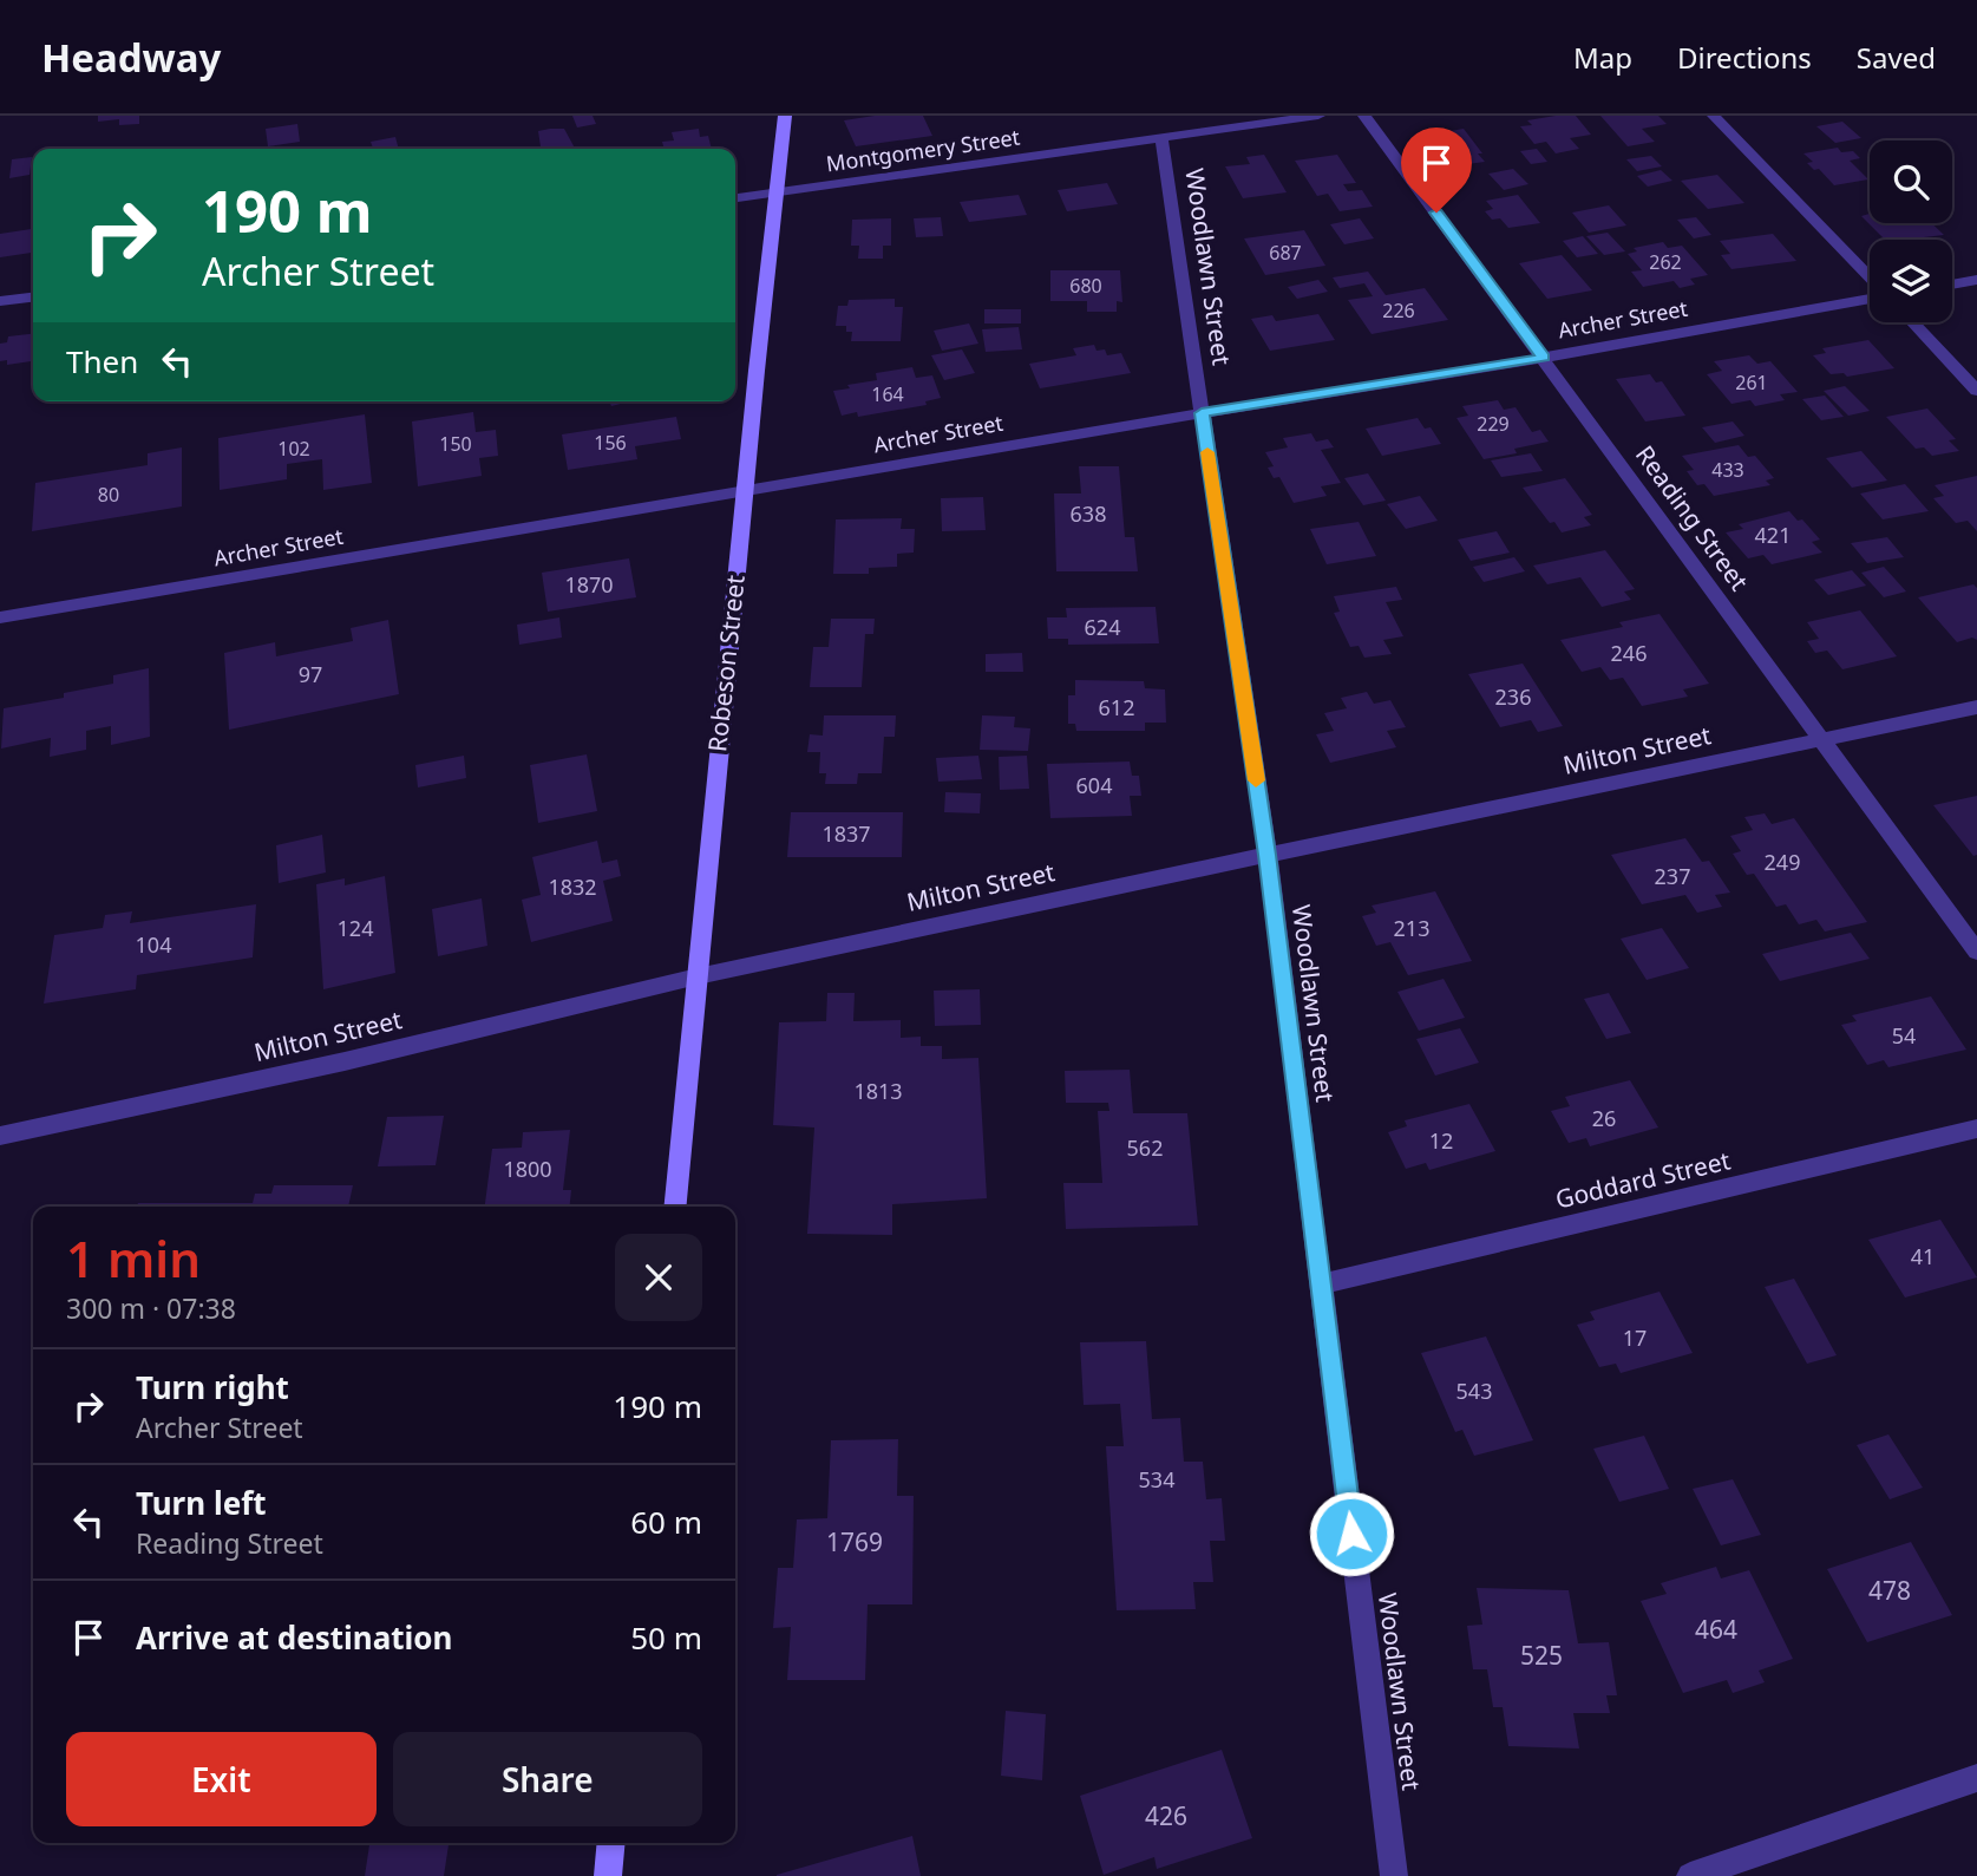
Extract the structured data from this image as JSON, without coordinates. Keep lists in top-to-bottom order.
{
  "streets": {
    "main road": ["Robeson Street"],
    "street": [
      "Montgomery Street",
      "Woodlawn Street",
      "Archer Street",
      "Reading Street",
      "Milton Street",
      "Goddard Street"
    ]
  },
  "crossings": [
    ["Montgomery Street", "Woodlawn Street"],
    ["Montgomery Street", "Robeson Street"],
    ["Woodlawn Street", "Archer Street"],
    ["Woodlawn Street", "Milton Street"],
    ["Woodlawn Street", "Goddard Street"],
    ["Archer Street", "Reading Street"],
    ["Archer Street", "Robeson Street"],
    ["Reading Street", "Milton Street"],
    ["Robeson Street", "Milton Street"]
  ],
  "house_numbers": [
    "687",
    "262",
    "680",
    "226",
    "261",
    "164",
    "229",
    "156",
    "150",
    "102",
    "433",
    "80",
    "638",
    "421",
    "1870",
    "624",
    "246",
    "97",
    "236",
    "612",
    "604",
    "1837",
    "249",
    "237",
    "1832",
    "124",
    "213",
    "104",
    "54",
    "1813",
    "26",
    "12",
    "562",
    "1800",
    "41",
    "17",
    "543",
    "534",
    "1769",
    "478",
    "464",
    "525",
    "426"
  ],
  "page": {
    "header": "Headway",
    "nav": ["Map", "Directions", "Saved"],
    "turn": ["190 m", "Archer Street"],
    "then": "Then",
    "heading": ["1 min", "300 m · 07:38"],
    "list": [
      {
        "name": "Turn right",
        "note": "Archer Street",
        "value": "190 m"
      },
      {
        "name": "Turn left",
        "note": "Reading Street",
        "value": "60 m"
      },
      {
        "name": "Arrive at destination",
        "value": "50 m"
      }
    ],
    "buttons": ["Exit", "Share"]
  }
}
